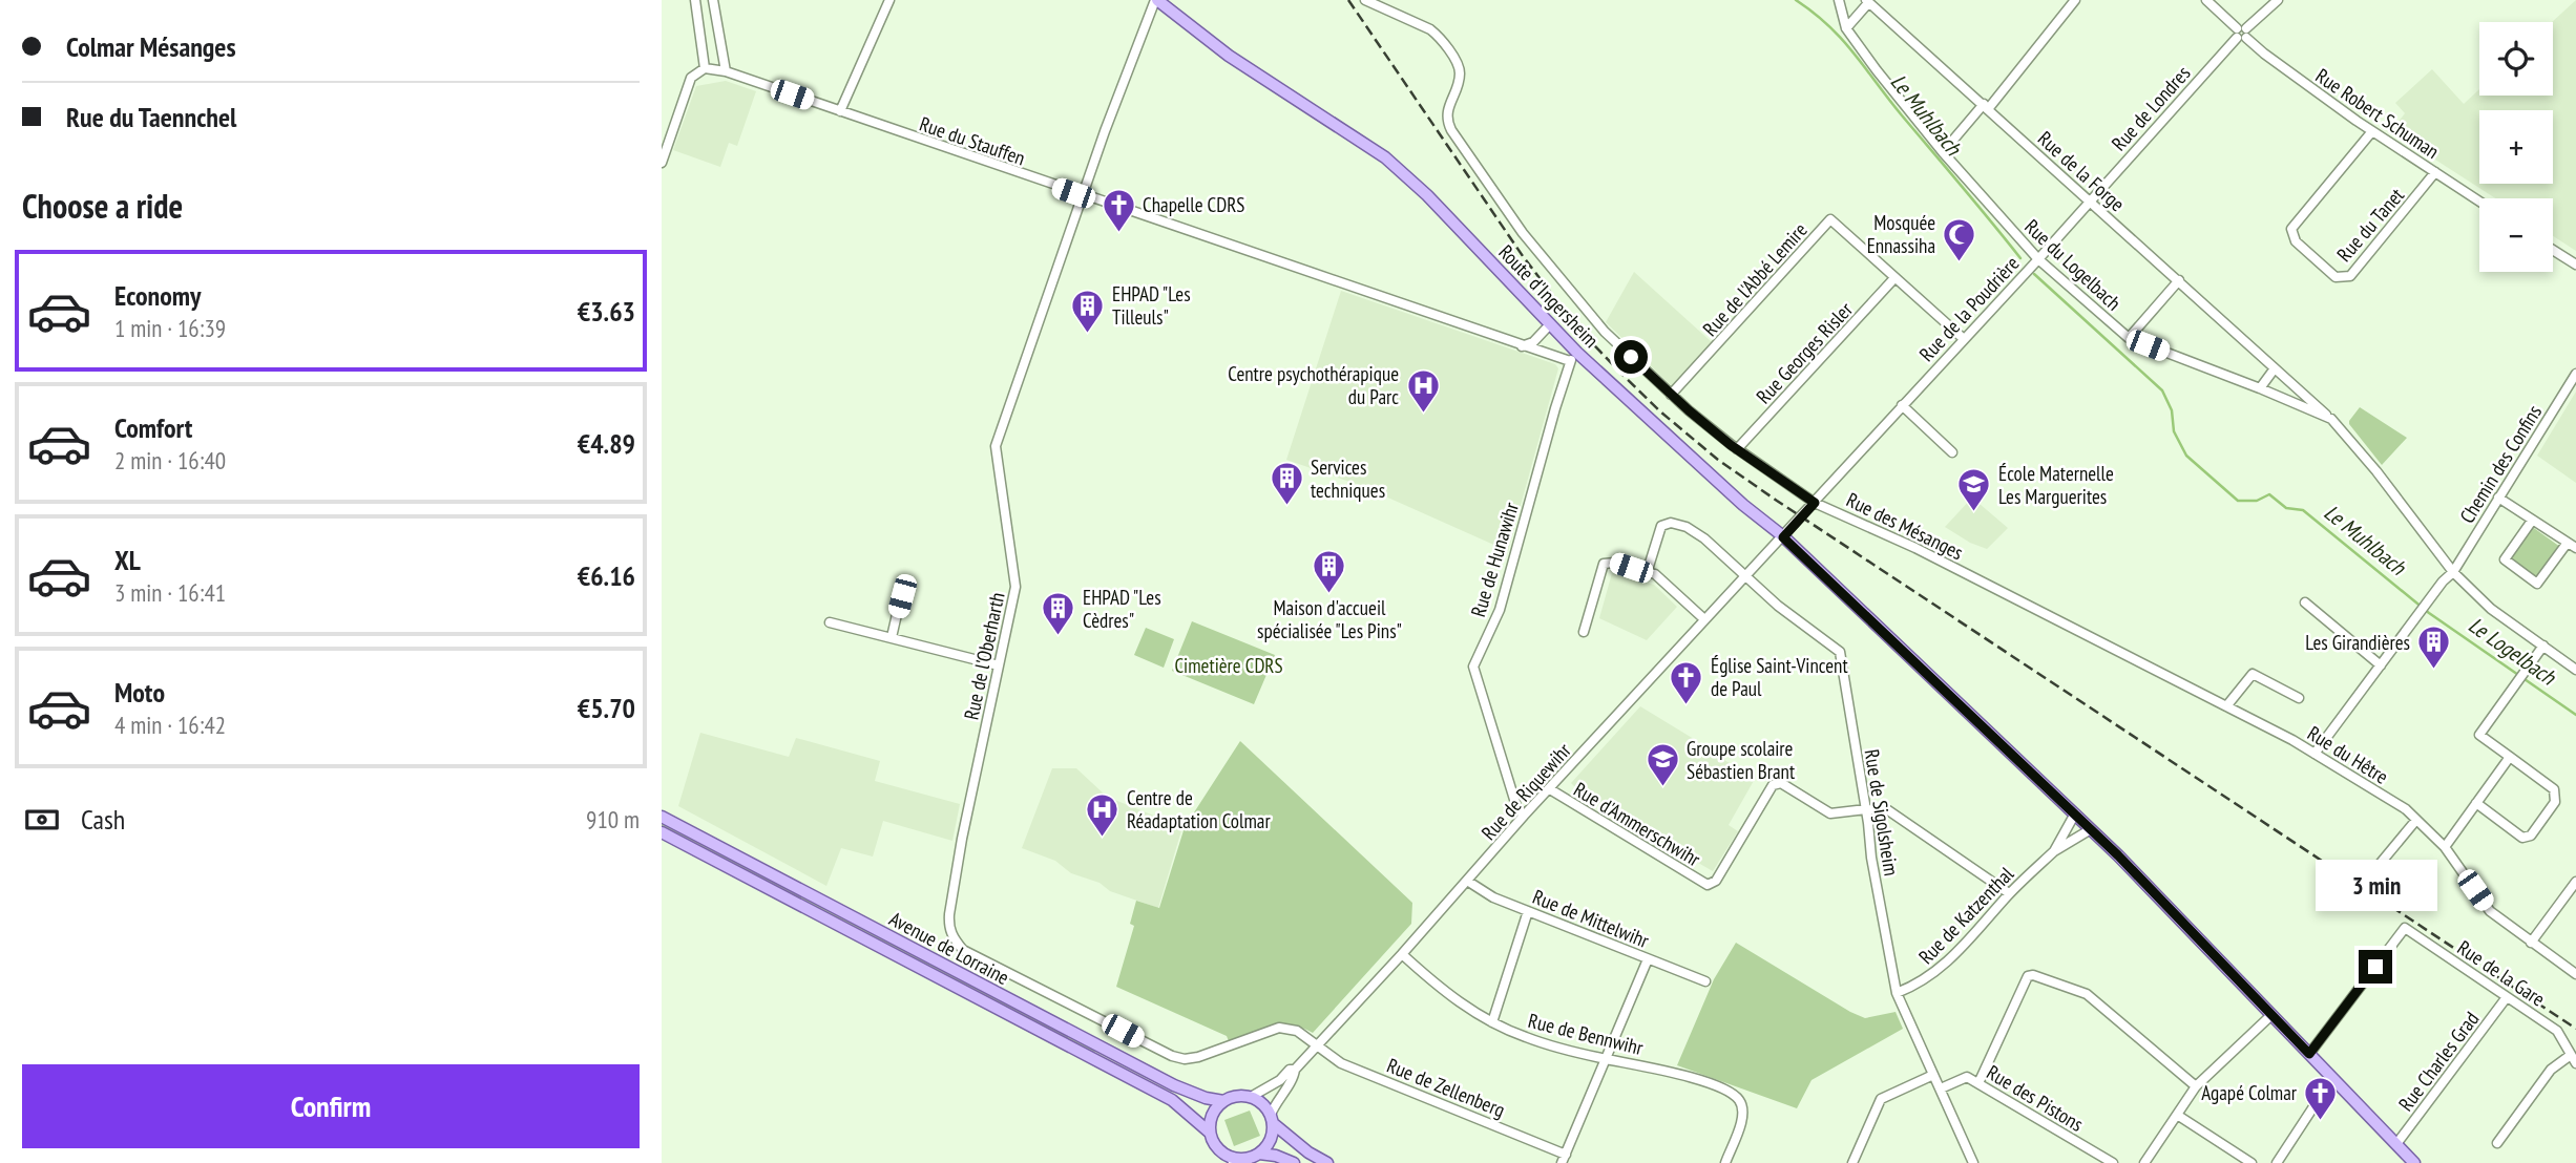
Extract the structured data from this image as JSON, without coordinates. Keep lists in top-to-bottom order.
{
  "streets": {
    "main road": ["Route d'Ingersheim", "Avenue de Lorraine"],
    "street": [
      "Rue de Londres",
      "Rue Robert Schuman",
      "Rue du Stauffen",
      "Rue de la Forge",
      "Rue du Tanet",
      "Rue du Logelbach",
      "Rue de l'Abbé Lemire",
      "Rue de la Poudrière",
      "Rue Georges Risler",
      "Chemin des Confins",
      "Rue des Mésanges",
      "Rue de Hunawihr",
      "Rue de l'Oberharth",
      "Rue du Hêtre",
      "Rue de Riquewihr",
      "Rue de Sigolsheim",
      "Rue d'Ammerschwihr",
      "Rue de Katzenthal",
      "Rue de Mittelwihr",
      "Rue de la Gare",
      "Rue de Bennwihr",
      "Rue Charles Grad",
      "Rue de Zellenberg",
      "Rue des Pistons"
    ]
  },
  "crossings": [
    ["Rue de Londres", "Rue Robert Schuman"],
    ["Rue de Londres", "Rue de la Forge"],
    ["Rue de Londres", "Rue de la Poudrière"],
    ["Rue Robert Schuman", "Rue du Tanet"],
    ["Rue du Stauffen", "Route d'Ingersheim"],
    ["Rue du Stauffen", "Rue de Hunawihr"],
    ["Rue du Stauffen", "Rue de l'Oberharth"],
    ["Rue de la Forge", "Rue du Logelbach"],
    ["Rue de la Forge", "Rue de la Poudrière"],
    ["Rue du Logelbach", "Rue de la Poudrière"],
    ["Rue du Logelbach", "Chemin des Confins"],
    ["Rue de l'Abbé Lemire", "Rue de la Poudrière"],
    ["Rue de l'Abbé Lemire", "Rue Georges Risler"],
    ["Rue de l'Abbé Lemire", "Rue des Mésanges"],
    ["Route d'Ingersheim", "Rue de la Poudrière"],
    ["Route d'Ingersheim", "Rue de Hunawihr"],
    ["Route d'Ingersheim", "Rue de l'Oberharth"],
    ["Route d'Ingersheim", "Rue de Riquewihr"],
    ["Route d'Ingersheim", "Rue de Katzenthal"],
    ["Route d'Ingersheim", "Rue de la Gare"],
    ["Route d'Ingersheim", "Rue Charles Grad"],
    ["Rue de la Poudrière", "Rue des Mésanges"],
    ["Rue de la Poudrière", "Rue de Riquewihr"],
    ["Rue Georges Risler", "Rue des Mésanges"],
    ["Chemin des Confins", "Rue du Hêtre"],
    ["Rue des Mésanges", "Rue du Hêtre"],
    ["Rue de Hunawihr", "Rue de Riquewihr"],
    ["Rue de l'Oberharth", "Rue de Riquewihr"],
    ["Rue de l'Oberharth", "Rue de Zellenberg"],
    ["Rue de Riquewihr", "Rue de Sigolsheim"],
    ["Rue de Riquewihr", "Rue d'Ammerschwihr"],
    ["Rue de Riquewihr", "Rue de Mittelwihr"],
    ["Rue de Riquewihr", "Avenue de Lorraine"],
    ["Rue de Riquewihr", "Rue de Bennwihr"],
    ["Rue de Riquewihr", "Rue de Zellenberg"],
    ["Rue de Sigolsheim", "Rue d'Ammerschwihr"],
    ["Rue de Sigolsheim", "Rue de Katzenthal"],
    ["Rue de Sigolsheim", "Rue des Pistons"],
    ["Rue de la Gare", "Rue Charles Grad"]
  ],
  "water": ["Le Muhlbach", "Le Logelbach"],
  "parks": ["Cimetière CDRS"],
  "places": {
    "church": ["Chapelle CDRS", "Église Saint-Vincent de Paul", "Agapé Colmar"],
    "mosque": ["Mosquée Ennassiha"],
    "building": [
      "EHPAD \"Les Tilleuls\"",
      "Services techniques",
      "Maison d'accueil spécialisée \"Les Pins\"",
      "EHPAD \"Les Cèdres\"",
      "Les Girandières"
    ],
    "hospital": ["Centre psychothérapique du Parc", "Centre de Réadaptation Colmar"],
    "school or university": ["École Maternelle Les Marguerites", "Groupe scolaire Sébastien Brant"]
  },
  "page": {
    "banner": ["Colmar Mésanges", "Rue du Taennchel"],
    "map_buttons": ["+", "−"],
    "heading": "Choose a ride",
    "list": [
      {
        "name": "Economy",
        "note": "1 min · 16:39",
        "value": "€3.63"
      },
      {
        "name": "Comfort",
        "note": "2 min · 16:40",
        "value": "€4.89"
      },
      {
        "name": "XL",
        "note": "3 min · 16:41",
        "value": "€6.16"
      },
      {
        "name": "Moto",
        "note": "4 min · 16:42",
        "value": "€5.70"
      }
    ],
    "pay": ["Cash", "910 m"],
    "bubble": "3 min",
    "buttons": "Confirm"
  }
}
